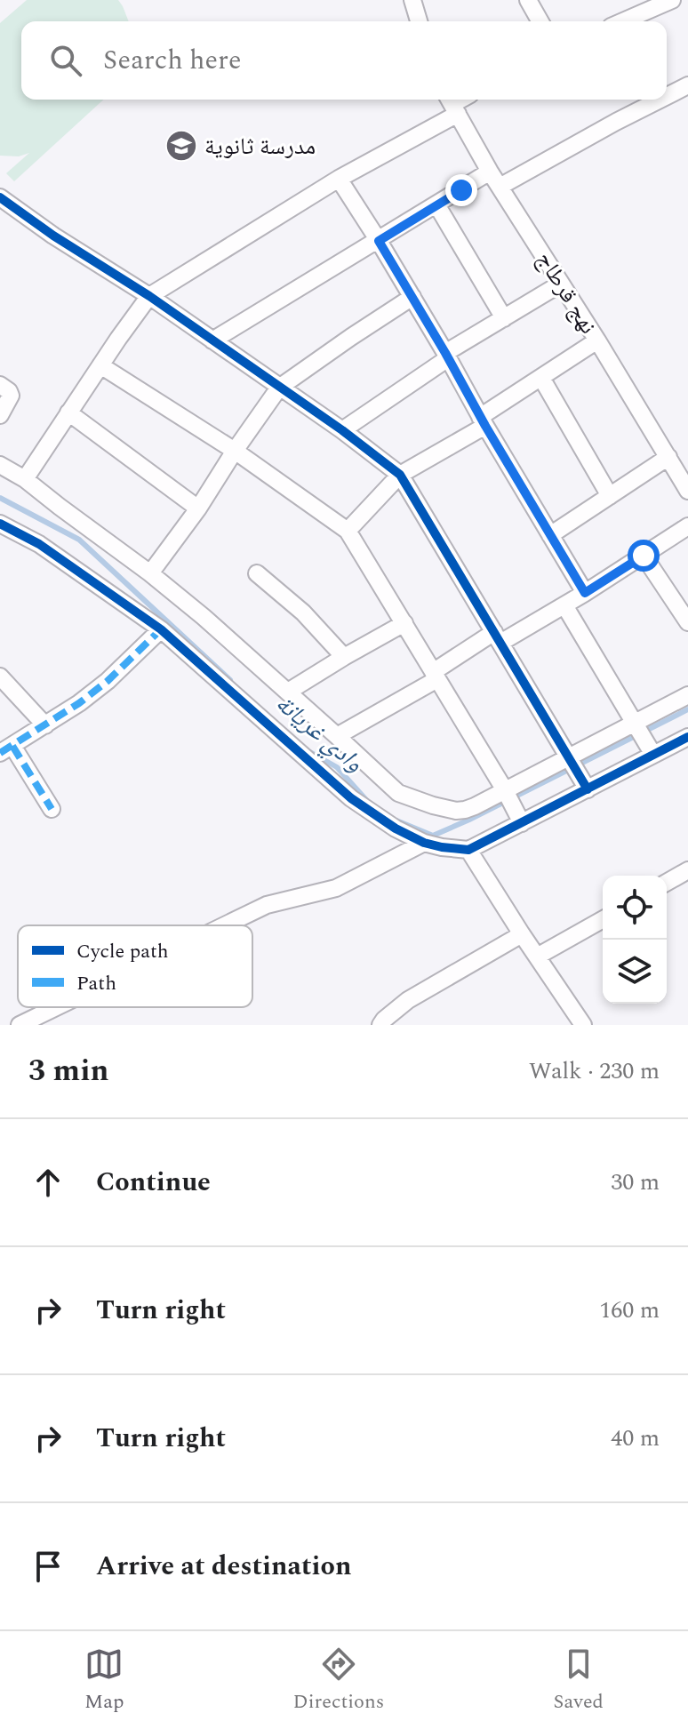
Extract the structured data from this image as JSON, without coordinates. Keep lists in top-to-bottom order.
{
  "streets": {
    "street": ["نهج قرطاج"]
  },
  "water": ["وادي غريانة"],
  "places": {
    "school or university": ["مدرسة ثانوية"]
  },
  "legend": ["Cycle path", "Path"],
  "page": {
    "search": "Search here",
    "heading": ["3 min", "Walk · 230 m"],
    "list": [
      ["Continue", "30 m"],
      ["Turn right", "160 m"],
      ["Turn right", "40 m"],
      "Arrive at destination"
    ],
    "nav": ["Map", "Directions", "Saved"]
  }
}
